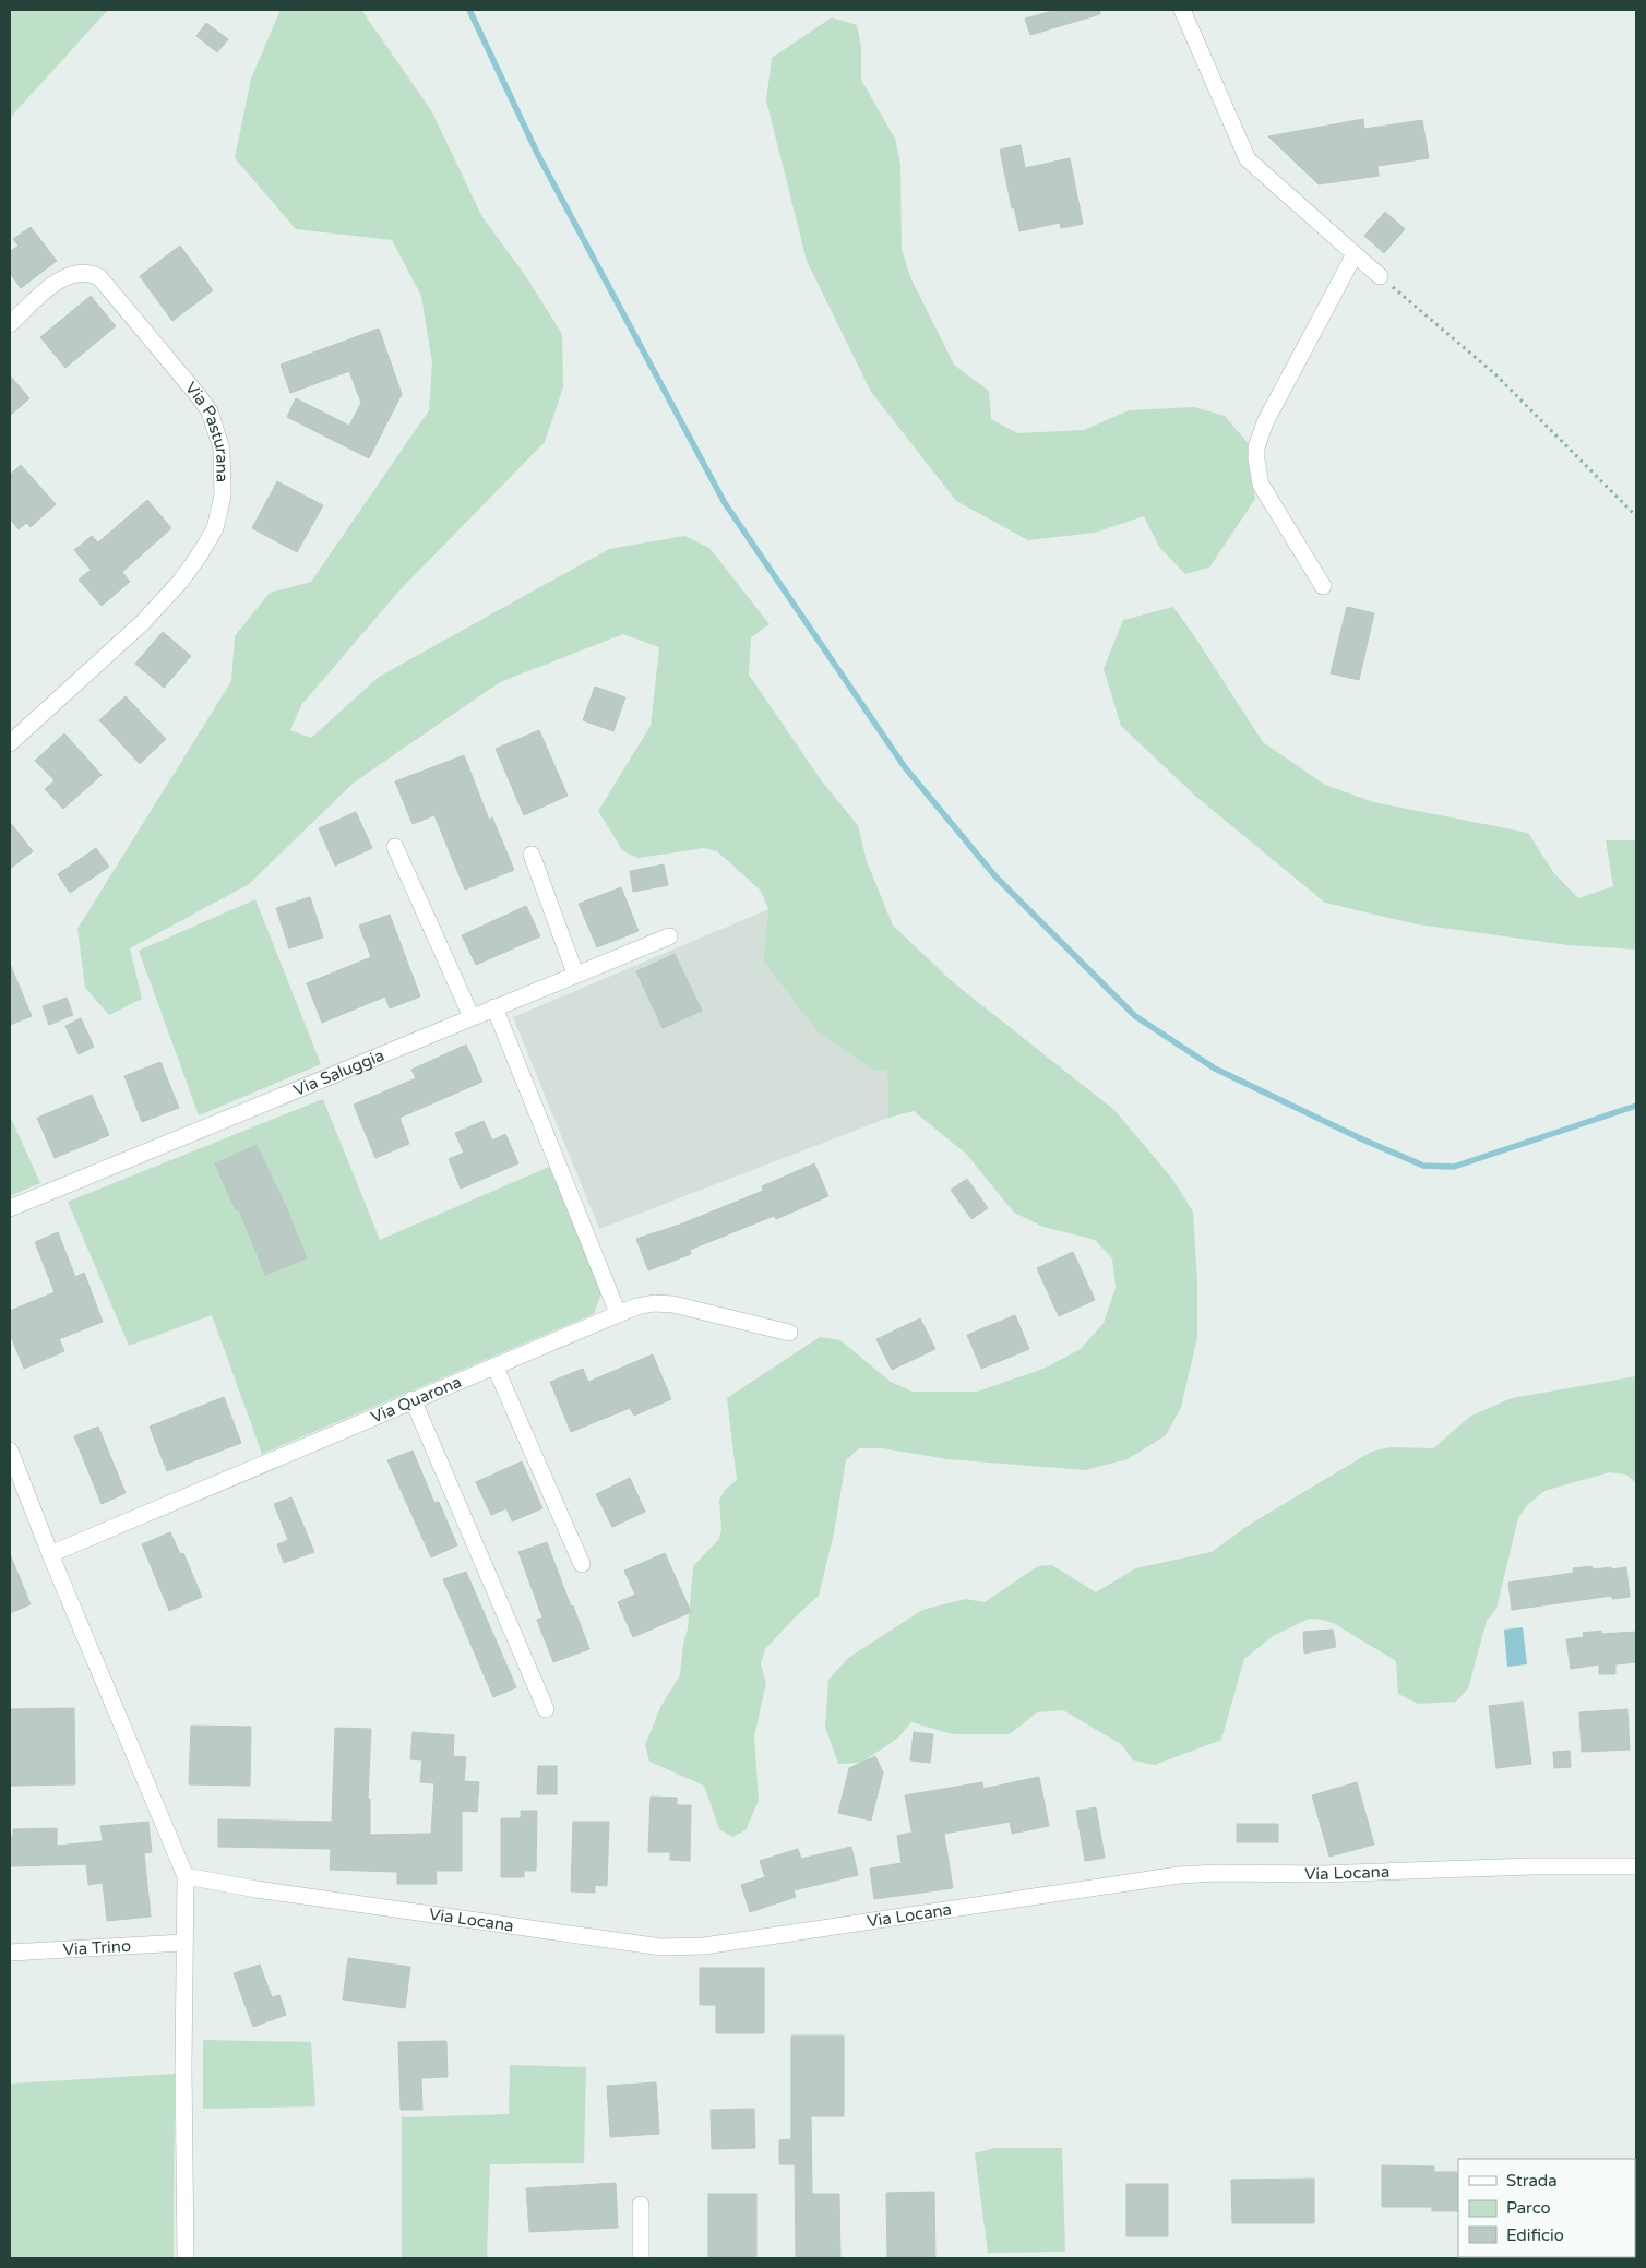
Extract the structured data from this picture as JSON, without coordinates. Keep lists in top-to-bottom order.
{
  "streets": {
    "street": [
      "Via Pasturana",
      "Via Saluggia",
      "Via Quarona",
      "Via Locana",
      "Via Trino"
    ]
  },
  "legend": ["Strada", "Parco", "Edificio"]
}
